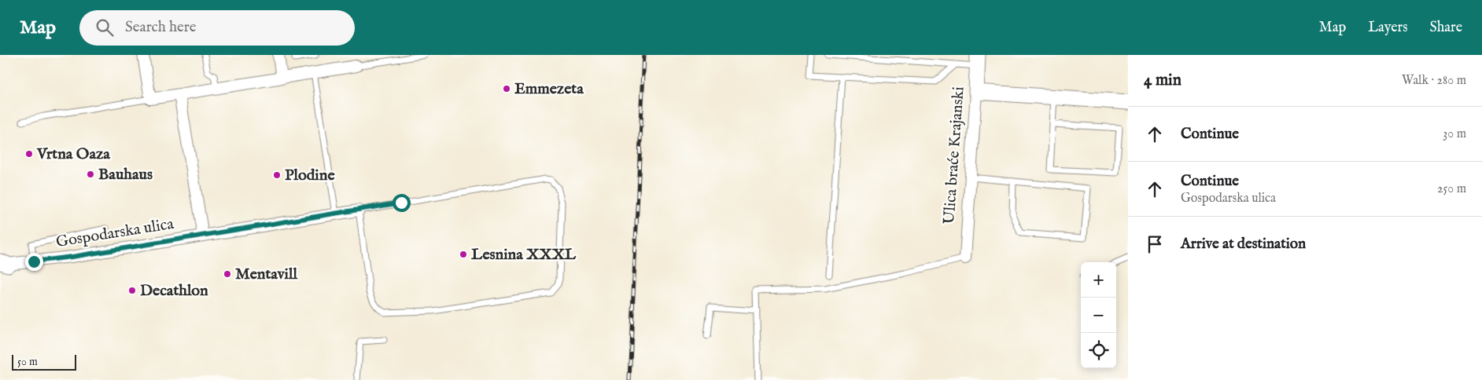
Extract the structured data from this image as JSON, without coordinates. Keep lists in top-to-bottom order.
{
  "streets": {
    "main road": ["Ulica braće Krajanski"],
    "street": ["Gospodarska ulica"]
  },
  "places": [
    "Emmezeta",
    "Vrtna Oaza",
    "Bauhaus",
    "Plodine",
    "Lesnina XXXL",
    "Mentavill",
    "Decathlon"
  ],
  "scale_bar": "50 m",
  "page": {
    "header": "Map",
    "search": "Search here",
    "nav": ["Map", "Layers", "Share"],
    "heading": ["4 min", "Walk · 280 m"],
    "list": [
      ["Continue", "30 m"],
      ["Continue", "Gospodarska ulica", "250 m"],
      "Arrive at destination"
    ],
    "map_buttons": ["+", "−"],
    "scale": "50 m"
  }
}
